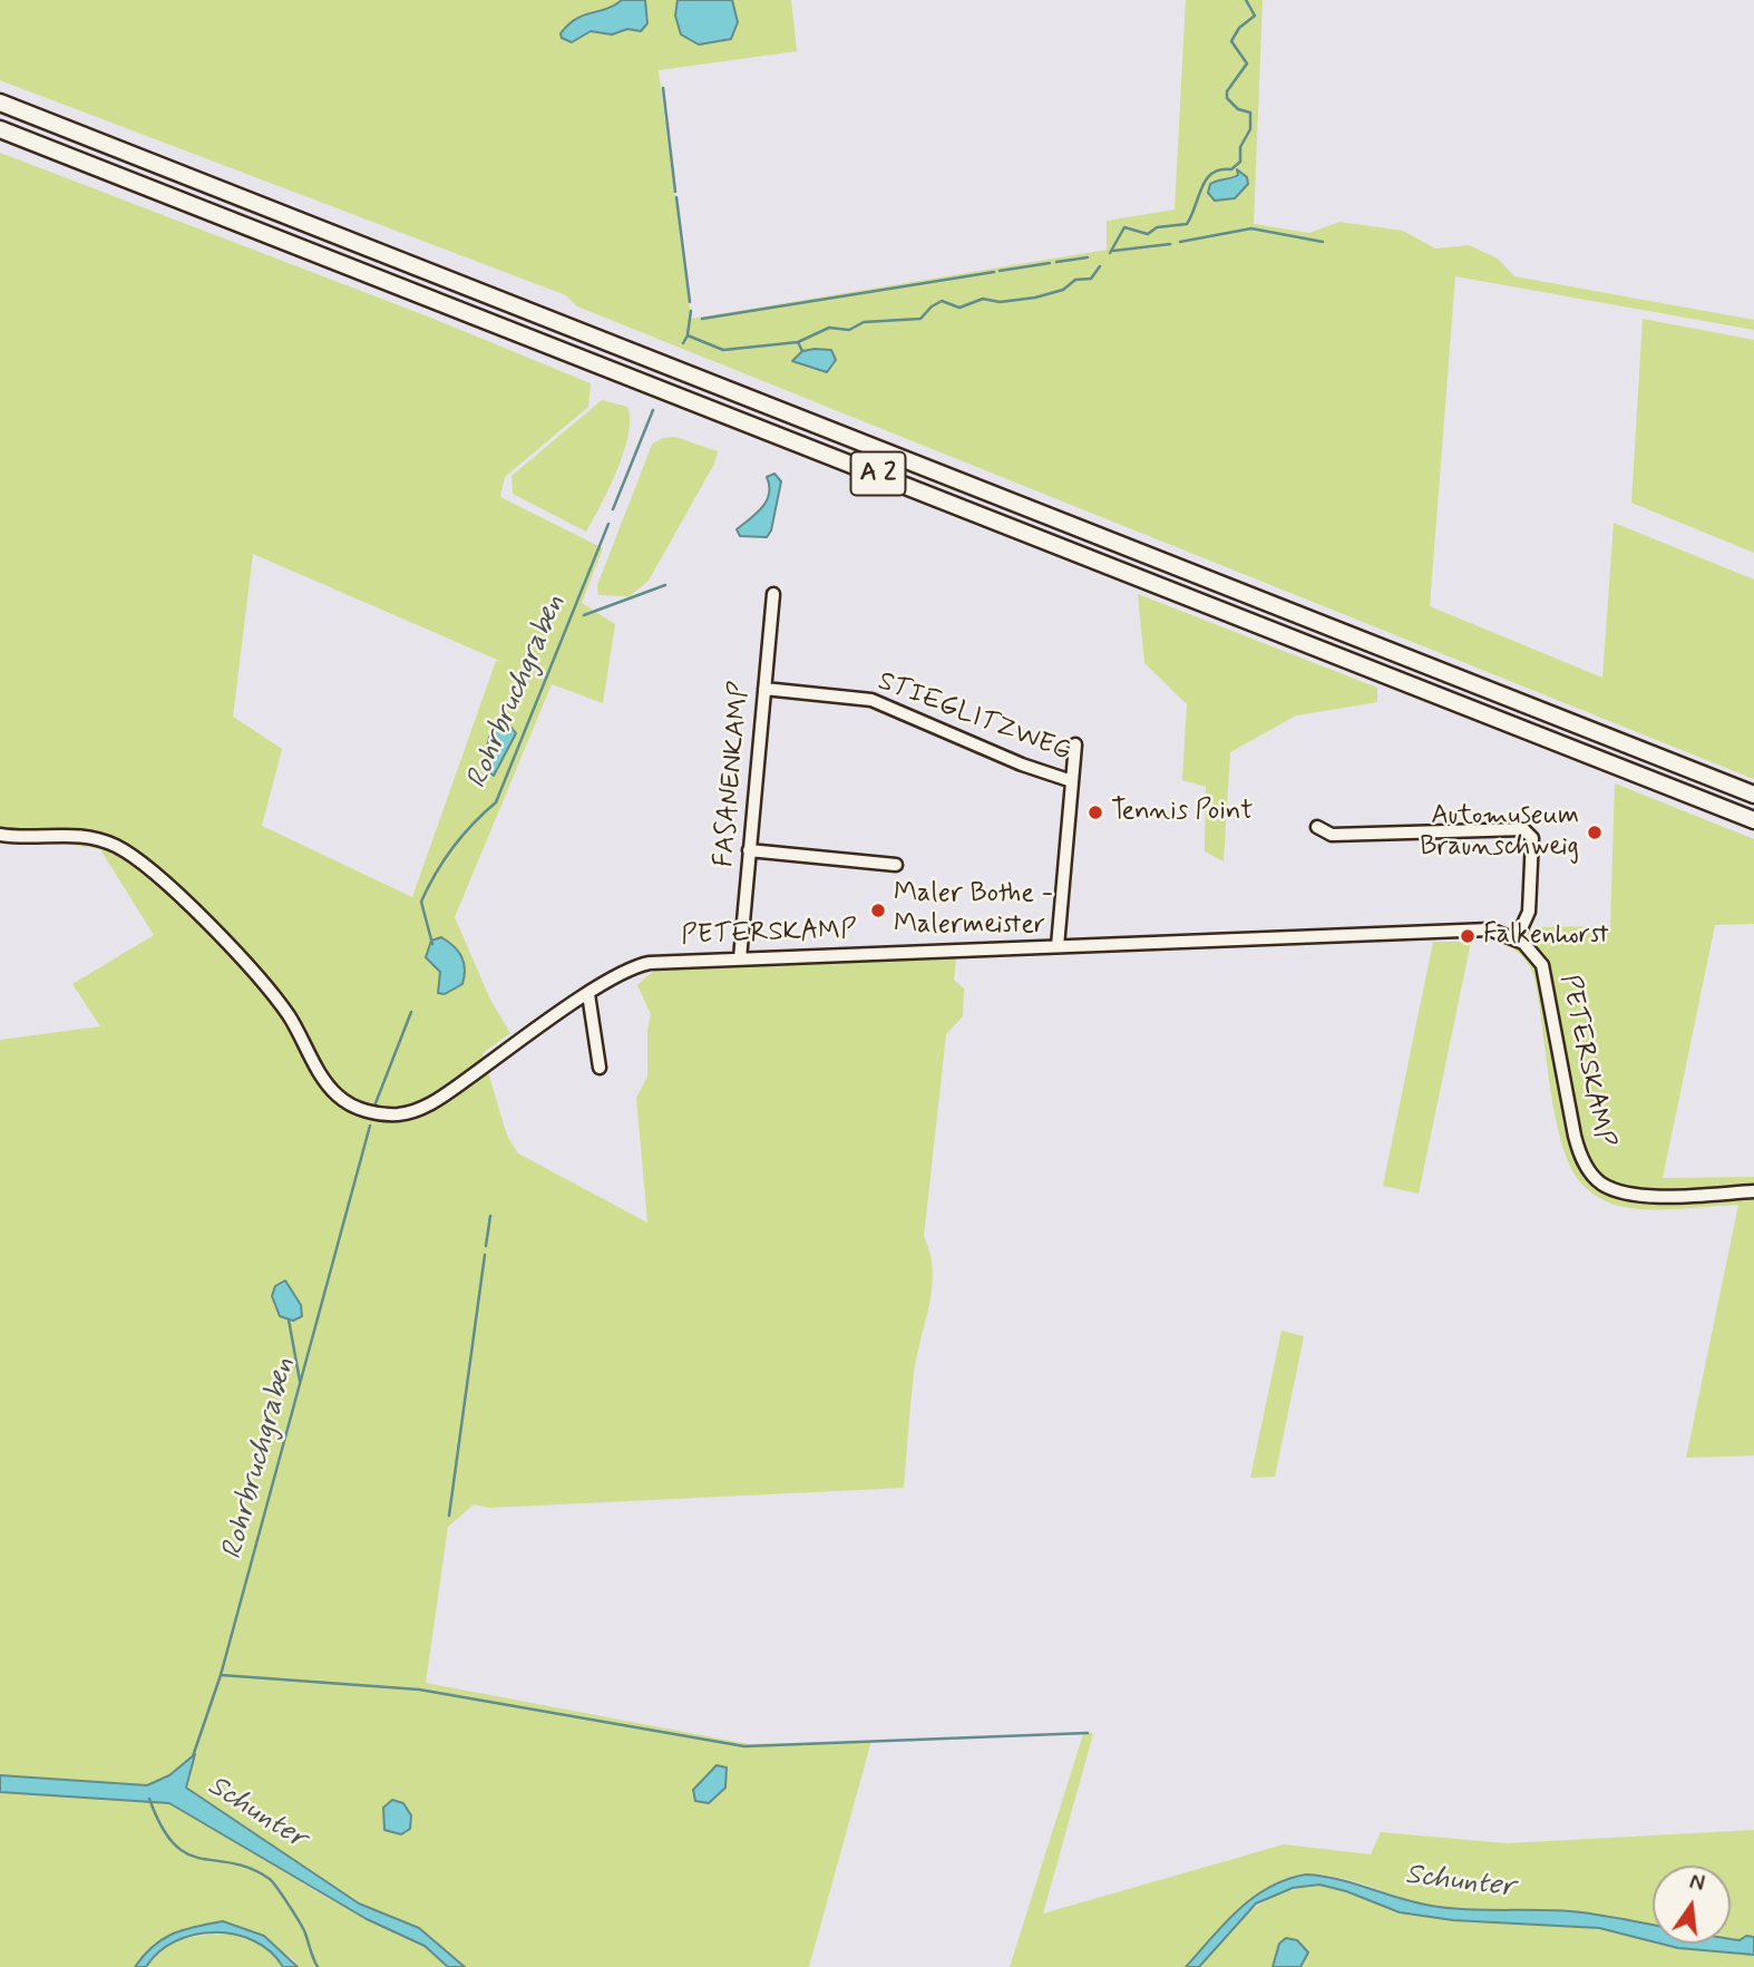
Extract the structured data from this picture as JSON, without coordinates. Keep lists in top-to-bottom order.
{
  "streets": {
    "highway": ["A 2"],
    "street": ["STIEGLITZWEG", "FASANENKAMP", "PETERSKAMP"]
  },
  "crossings": [
    ["STIEGLITZWEG", "FASANENKAMP"],
    ["FASANENKAMP", "PETERSKAMP"]
  ],
  "water": ["Rohrbruchgraben", "Schunter"],
  "places": [
    "Tennis Point",
    "Automuseum Braunschweig",
    "Maler Bothe - Malermeister",
    "Falkenhorst"
  ],
  "north": "top"
}
